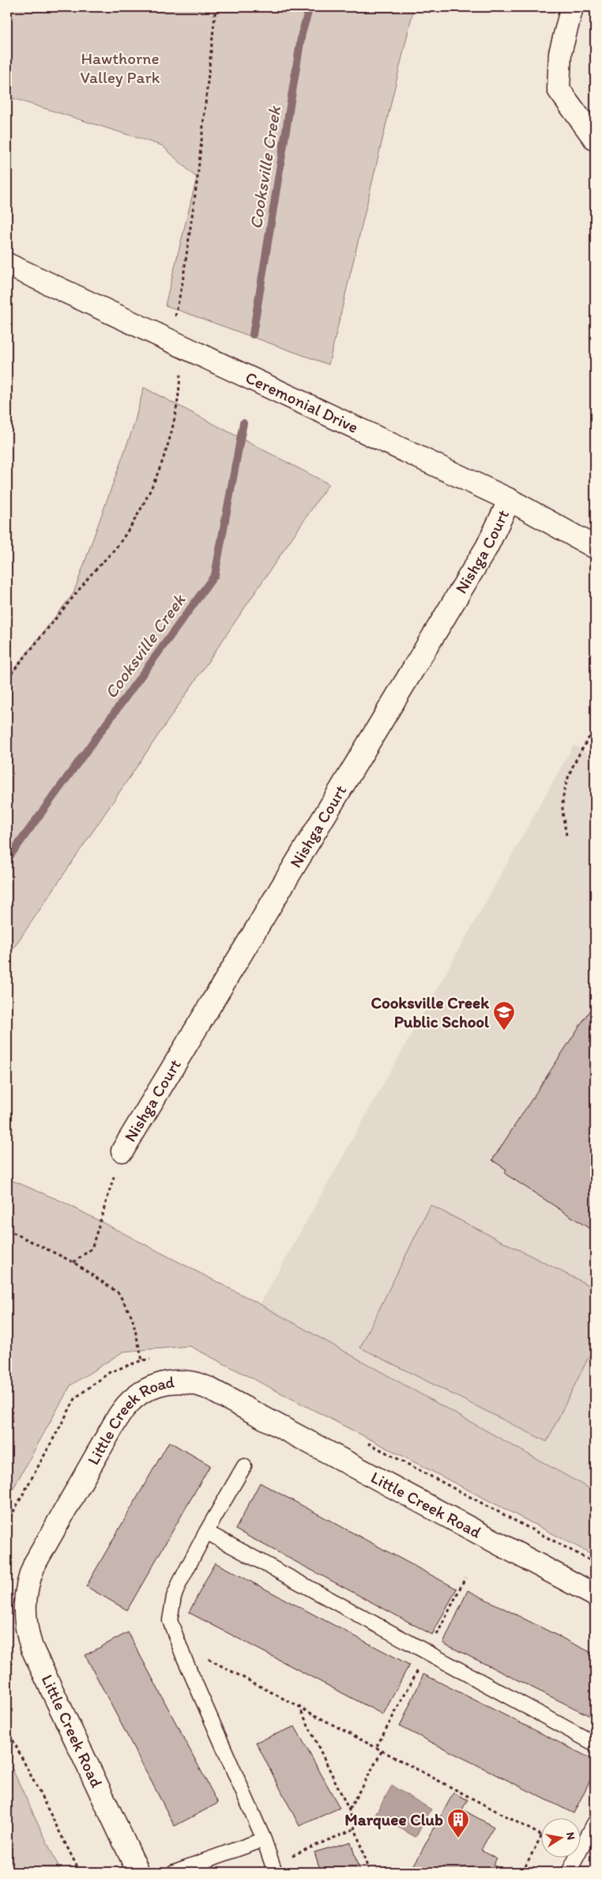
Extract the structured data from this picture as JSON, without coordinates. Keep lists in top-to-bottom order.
{
  "streets": {
    "street": ["Ceremonial Drive", "Nishga Court", "Little Creek Road"]
  },
  "crossings": [
    ["Ceremonial Drive", "Nishga Court"]
  ],
  "water": ["Cooksville Creek"],
  "parks": ["Hawthorne Valley Park"],
  "places": {
    "school or university": ["Cooksville Creek Public School"],
    "building": ["Marquee Club"]
  },
  "north": "right"
}
